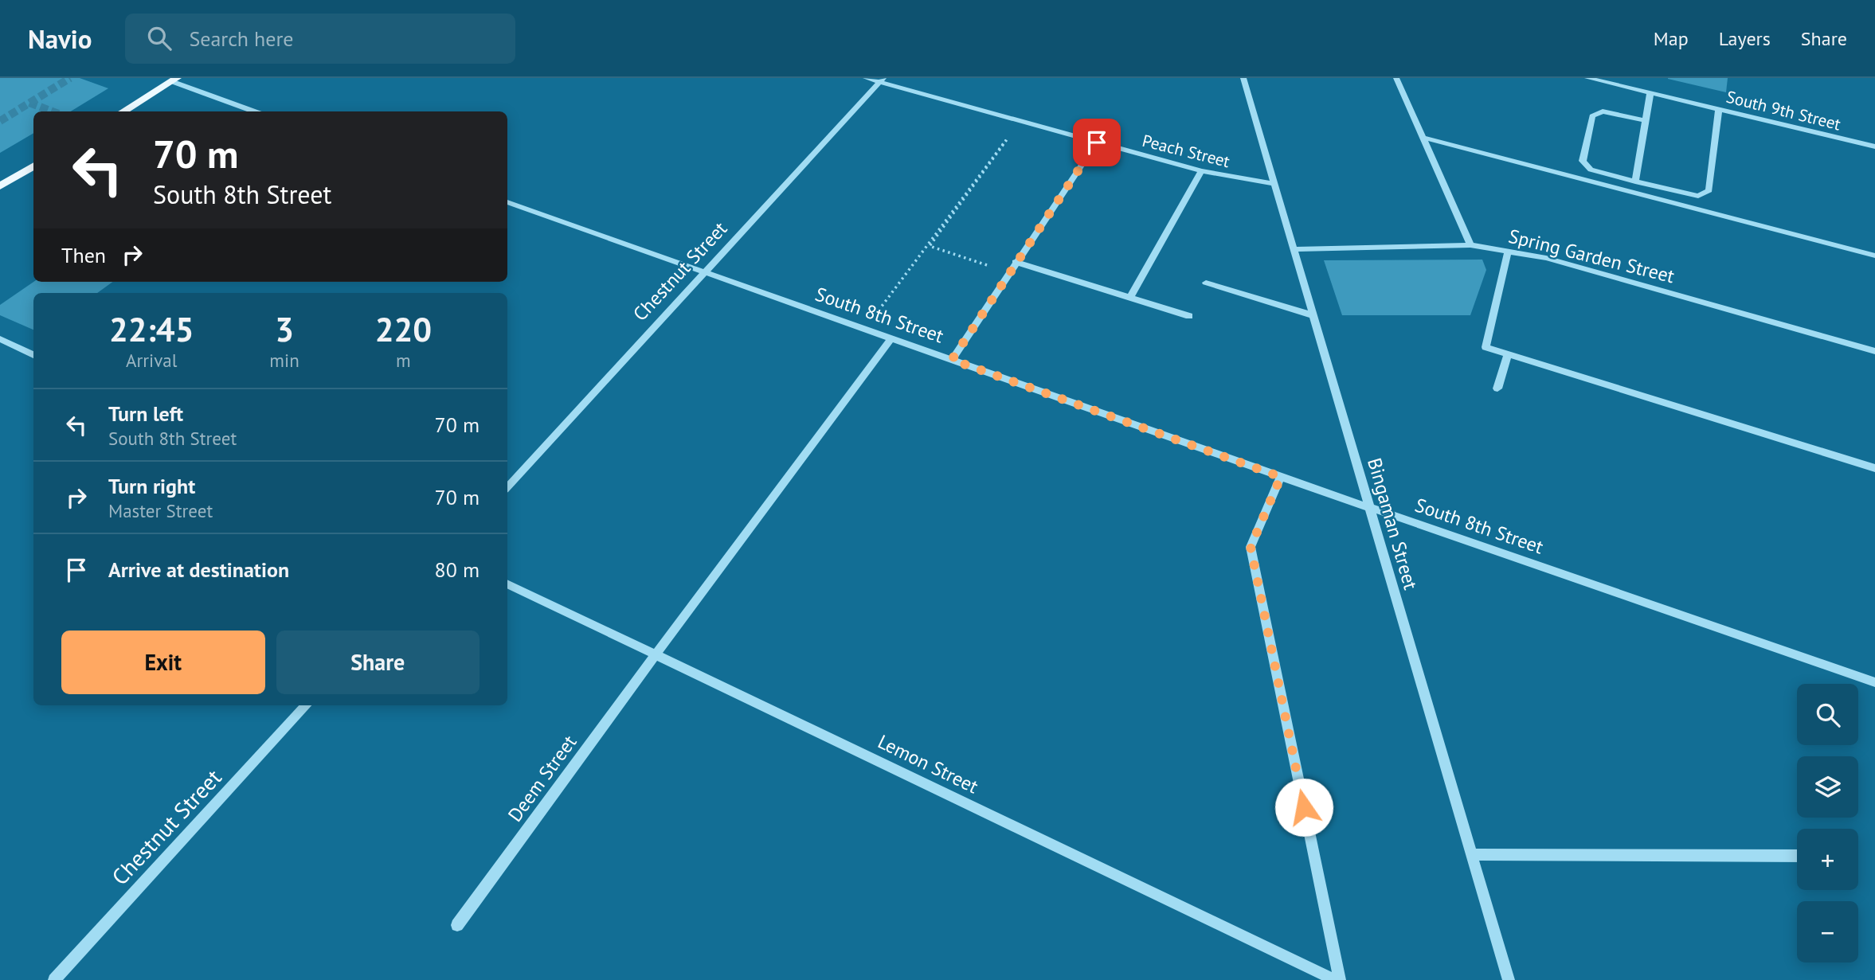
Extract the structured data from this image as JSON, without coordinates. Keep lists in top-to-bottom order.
{
  "streets": {
    "street": [
      "South 9th Street",
      "Peach Street",
      "Spring Garden Street",
      "Chestnut Street",
      "South 8th Street",
      "Bingaman Street",
      "Lemon Street",
      "Deem Street"
    ]
  },
  "crossings": [
    ["Peach Street", "Chestnut Street"],
    ["Peach Street", "Bingaman Street"],
    ["Spring Garden Street", "Bingaman Street"],
    ["Chestnut Street", "South 8th Street"],
    ["South 8th Street", "Bingaman Street"],
    ["South 8th Street", "Deem Street"],
    ["Lemon Street", "Deem Street"]
  ],
  "page": {
    "header": "Navio",
    "search": "Search here",
    "nav": ["Map", "Layers", "Share"],
    "turn": ["70 m", "South 8th Street"],
    "then": "Then",
    "eta": [
      "22:45",
      "Arrival",
      "3",
      "min",
      "220",
      "m"
    ],
    "list": [
      {
        "name": "Turn left",
        "note": "South 8th Street",
        "value": "70 m"
      },
      {
        "name": "Turn right",
        "note": "Master Street",
        "value": "70 m"
      },
      {
        "name": "Arrive at destination",
        "value": "80 m"
      }
    ],
    "buttons": ["Exit", "Share"],
    "map_buttons": ["+", "−"]
  }
}
